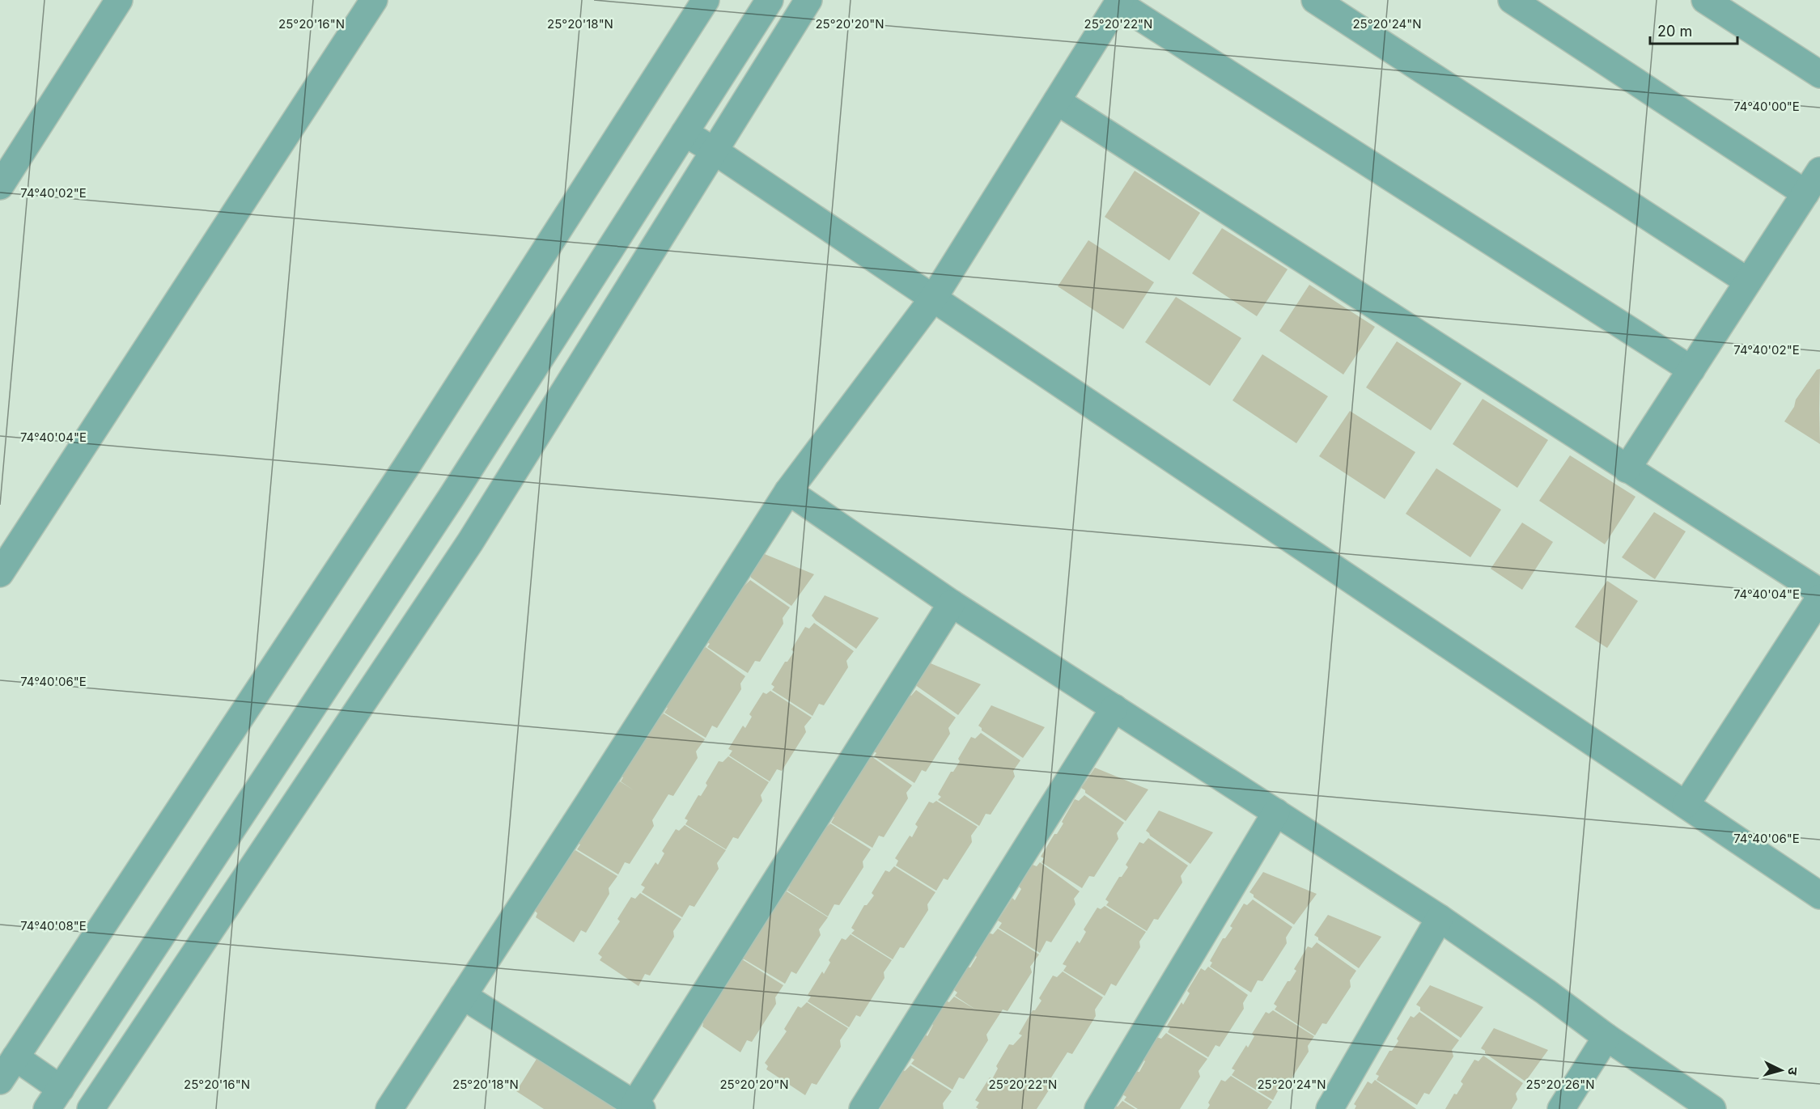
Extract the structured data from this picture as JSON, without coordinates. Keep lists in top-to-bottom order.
{
  "scale_bar": "20 m",
  "north": "right",
  "coordinates": [
    "25°20'16\"N",
    "25°20'18\"N",
    "25°20'20\"N",
    "25°20'22\"N",
    "25°20'24\"N",
    "74°40'00\"E",
    "74°40'02\"E",
    "74°40'04\"E",
    "74°40'06\"E",
    "74°40'08\"E",
    "25°20'26\"N"
  ]
}
